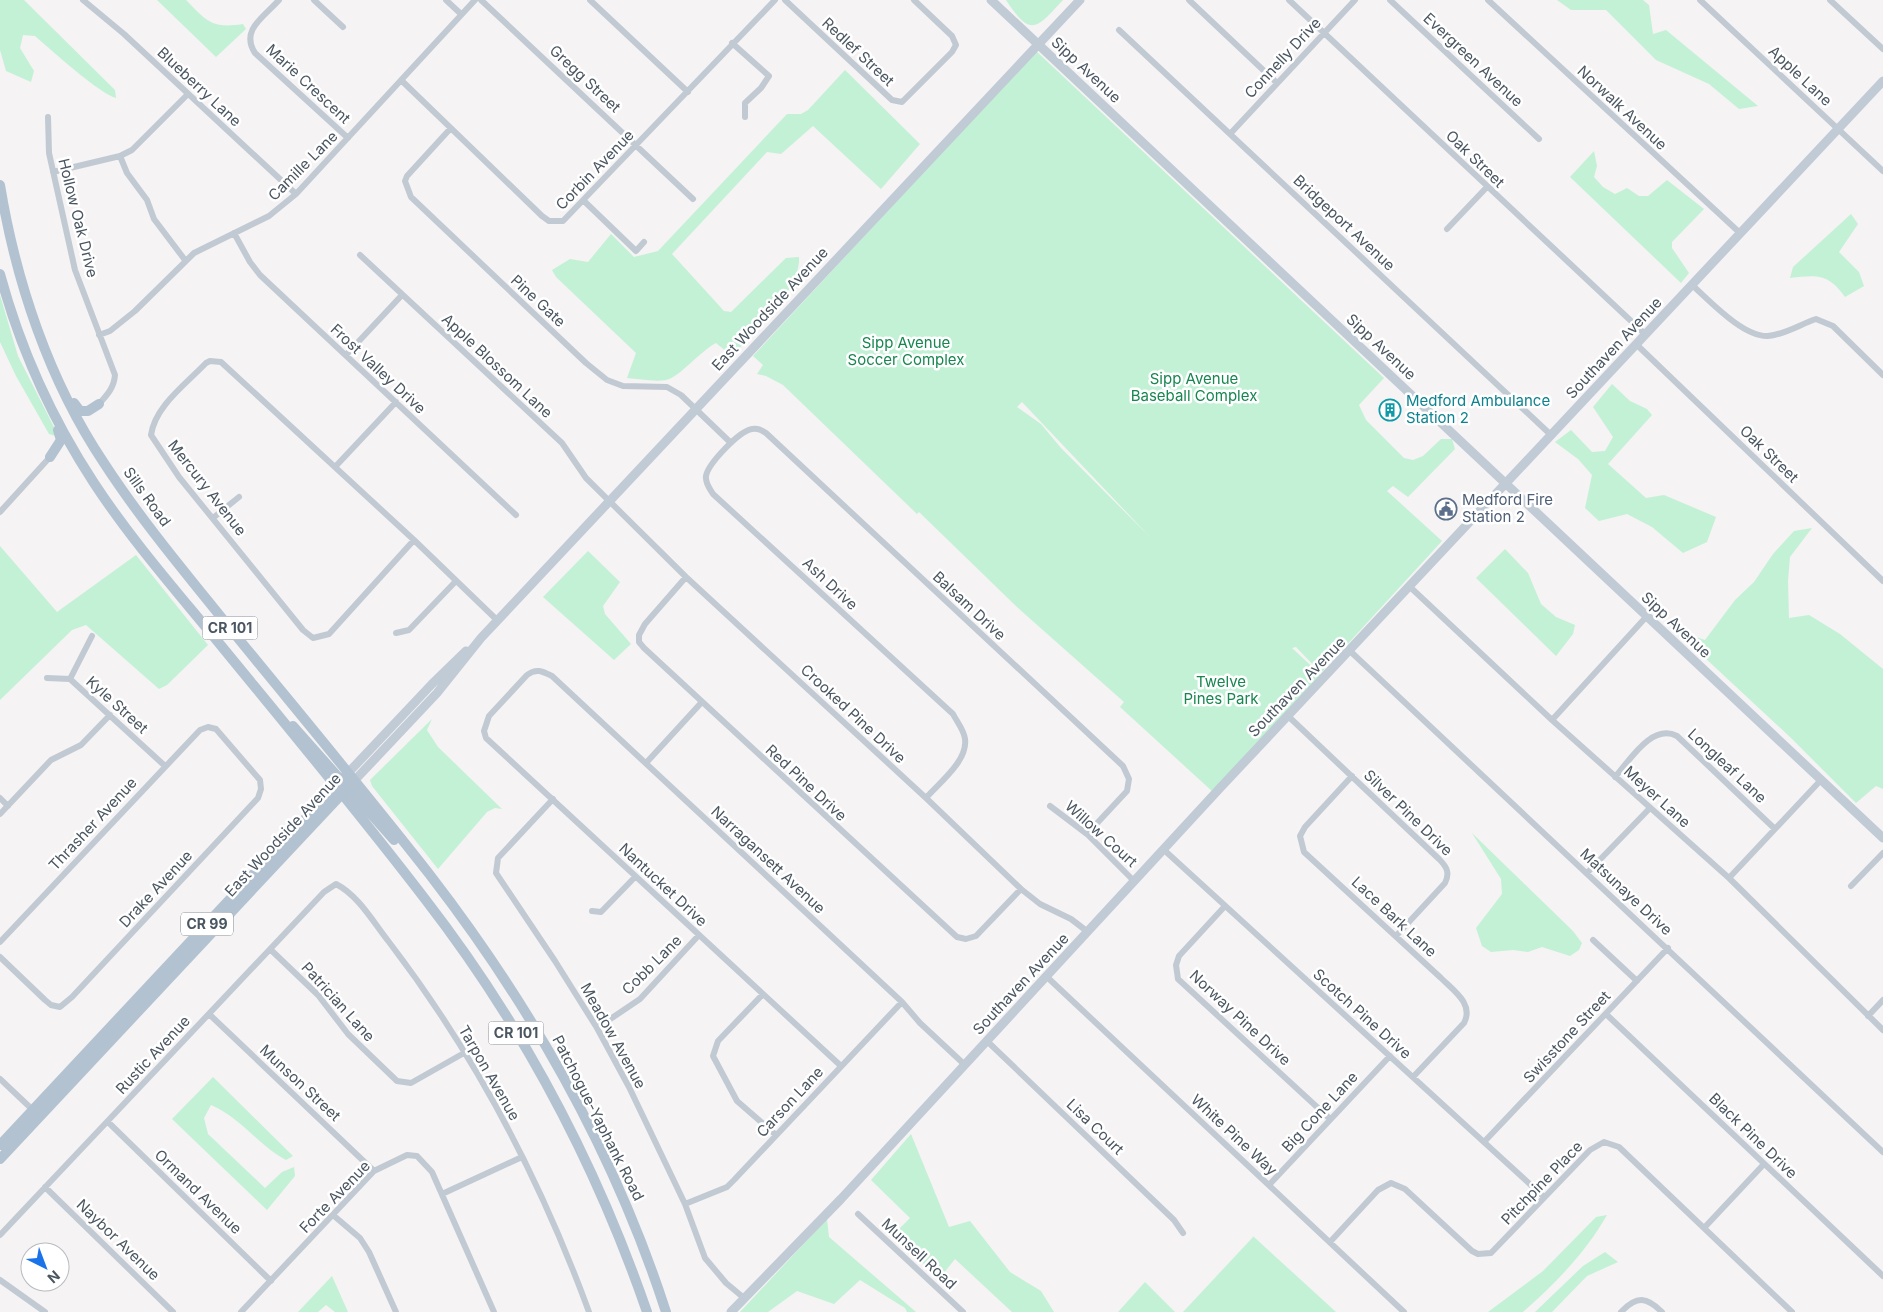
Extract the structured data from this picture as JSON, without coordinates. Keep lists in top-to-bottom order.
{
  "streets": {
    "main road": [
      "East Woodside Avenue",
      "Sills Road",
      "CR 101",
      "CR 99",
      "Patchogue-Yaphank Road"
    ],
    "street": [
      "Redlef Street",
      "Connelly Drive",
      "Evergreen Avenue",
      "Sipp Avenue",
      "Apple Lane",
      "Gregg Street",
      "Marie Crescent",
      "Blueberry Lane",
      "Norwalk Avenue",
      "Oak Street",
      "Camille Lane",
      "Corbin Avenue",
      "Hollow Oak Drive",
      "Bridgeport Avenue",
      "Pine Gate",
      "Southaven Avenue",
      "Apple Blossom Lane",
      "Frost Valley Drive",
      "Mercury Avenue",
      "Ash Drive",
      "Balsam Drive",
      "Kyle Street",
      "Crooked Pine Drive",
      "Longleaf Lane",
      "Red Pine Drive",
      "Meyer Lane",
      "Silver Pine Drive",
      "Thrasher Avenue",
      "Willow Court",
      "Narragansett Avenue",
      "Nantucket Drive",
      "Drake Avenue",
      "Matsunaye Drive",
      "Lace Bark Lane",
      "Cobb Lane",
      "Patrician Lane",
      "Scotch Pine Drive",
      "Norway Pine Drive",
      "Meadow Avenue",
      "Swisstone Street",
      "Rustic Avenue",
      "Tarpon Avenue",
      "Munson Street",
      "Carson Lane",
      "Big Cone Lane",
      "Lisa Court",
      "White Pine Way",
      "Black Pine Drive",
      "Pitchpine Place",
      "Ormand Avenue",
      "Forte Avenue",
      "Naybor Avenue",
      "Munsell Road"
    ]
  },
  "crossings": [
    ["Connelly Drive", "Oak Street"],
    ["Connelly Drive", "Bridgeport Avenue"],
    ["Sipp Avenue", "East Woodside Avenue"],
    ["Sipp Avenue", "Southaven Avenue"],
    ["Apple Lane", "Southaven Avenue"],
    ["Gregg Street", "Corbin Avenue"],
    ["Marie Crescent", "Camille Lane"],
    ["Blueberry Lane", "Camille Lane"],
    ["Norwalk Avenue", "Southaven Avenue"],
    ["Oak Street", "Southaven Avenue"],
    ["Camille Lane", "Corbin Avenue"],
    ["Camille Lane", "Hollow Oak Drive"],
    ["Camille Lane", "Frost Valley Drive"],
    ["Corbin Avenue", "Pine Gate"],
    ["Bridgeport Avenue", "Southaven Avenue"],
    ["Pine Gate", "East Woodside Avenue"],
    ["Pine Gate", "Ash Drive"],
    ["Pine Gate", "Balsam Drive"],
    ["East Woodside Avenue", "Apple Blossom Lane"],
    ["East Woodside Avenue", "Mercury Avenue"],
    ["East Woodside Avenue", "Sills Road"],
    ["East Woodside Avenue", "CR 101"],
    ["East Woodside Avenue", "Crooked Pine Drive"],
    ["East Woodside Avenue", "Patchogue-Yaphank Road"],
    ["Southaven Avenue", "Crooked Pine Drive"],
    ["Southaven Avenue", "Meyer Lane"],
    ["Southaven Avenue", "Silver Pine Drive"],
    ["Southaven Avenue", "Willow Court"],
    ["Southaven Avenue", "Narragansett Avenue"],
    ["Southaven Avenue", "Matsunaye Drive"],
    ["Southaven Avenue", "Scotch Pine Drive"],
    ["Southaven Avenue", "Meadow Avenue"],
    ["Southaven Avenue", "Lisa Court"],
    ["Southaven Avenue", "White Pine Way"],
    ["Apple Blossom Lane", "Crooked Pine Drive"],
    ["Sills Road", "CR 101"],
    ["Sills Road", "Patchogue-Yaphank Road"],
    ["Ash Drive", "Balsam Drive"],
    ["Ash Drive", "Crooked Pine Drive"],
    ["Balsam Drive", "Willow Court"],
    ["CR 101", "Patchogue-Yaphank Road"],
    ["Kyle Street", "Thrasher Avenue"],
    ["Crooked Pine Drive", "Red Pine Drive"],
    ["Longleaf Lane", "Meyer Lane"],
    ["Silver Pine Drive", "Lace Bark Lane"],
    ["Thrasher Avenue", "Drake Avenue"],
    ["Narragansett Avenue", "Nantucket Drive"],
    ["Narragansett Avenue", "Carson Lane"],
    ["Nantucket Drive", "Cobb Lane"],
    ["Nantucket Drive", "Meadow Avenue"],
    ["Nantucket Drive", "Carson Lane"],
    ["Matsunaye Drive", "Swisstone Street"],
    ["Lace Bark Lane", "Scotch Pine Drive"],
    ["Cobb Lane", "Meadow Avenue"],
    ["Patrician Lane", "Rustic Avenue"],
    ["Patrician Lane", "Tarpon Avenue"],
    ["Scotch Pine Drive", "Norway Pine Drive"],
    ["Scotch Pine Drive", "Swisstone Street"],
    ["Scotch Pine Drive", "Big Cone Lane"],
    ["Scotch Pine Drive", "Pitchpine Place"],
    ["Norway Pine Drive", "Big Cone Lane"],
    ["Meadow Avenue", "Carson Lane"],
    ["Swisstone Street", "Black Pine Drive"],
    ["Rustic Avenue", "Tarpon Avenue"],
    ["Rustic Avenue", "Munson Street"],
    ["Rustic Avenue", "Ormand Avenue"],
    ["Rustic Avenue", "Naybor Avenue"],
    ["Munson Street", "Forte Avenue"],
    ["Big Cone Lane", "White Pine Way"],
    ["White Pine Way", "Pitchpine Place"],
    ["Ormand Avenue", "Forte Avenue"]
  ],
  "parks": ["Sipp Avenue Soccer Complex", "Sipp Avenue Baseball Complex", "Twelve Pines Park"],
  "places": {
    "building": ["Medford Ambulance Station 2"],
    "public building": ["Medford Fire Station 2"]
  },
  "north": "bottom right"
}
